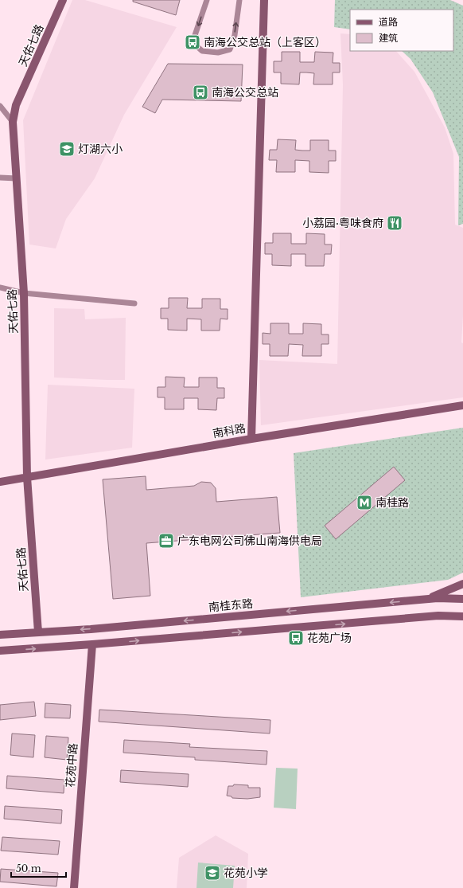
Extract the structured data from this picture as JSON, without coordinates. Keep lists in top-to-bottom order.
{
  "streets": {
    "street": [
      "天佑七路",
      "南科路",
      "南桂东路",
      "花苑中路"
    ]
  },
  "crossings": [
    ["天佑七路", "南科路"],
    ["天佑七路", "南桂东路"]
  ],
  "places": {
    "bus stop": ["南海公交总站（上客区）", "南海公交总站", "花苑广场"],
    "school or university": ["灯湖六小", "花苑小学"],
    "restaurant": ["小荔园·粤味食府"],
    "metro station": ["南桂路"],
    "office": ["广东电网公司佛山南海供电局"]
  },
  "legend": ["道路", "建筑"],
  "scale_bar": "50 m"
}
